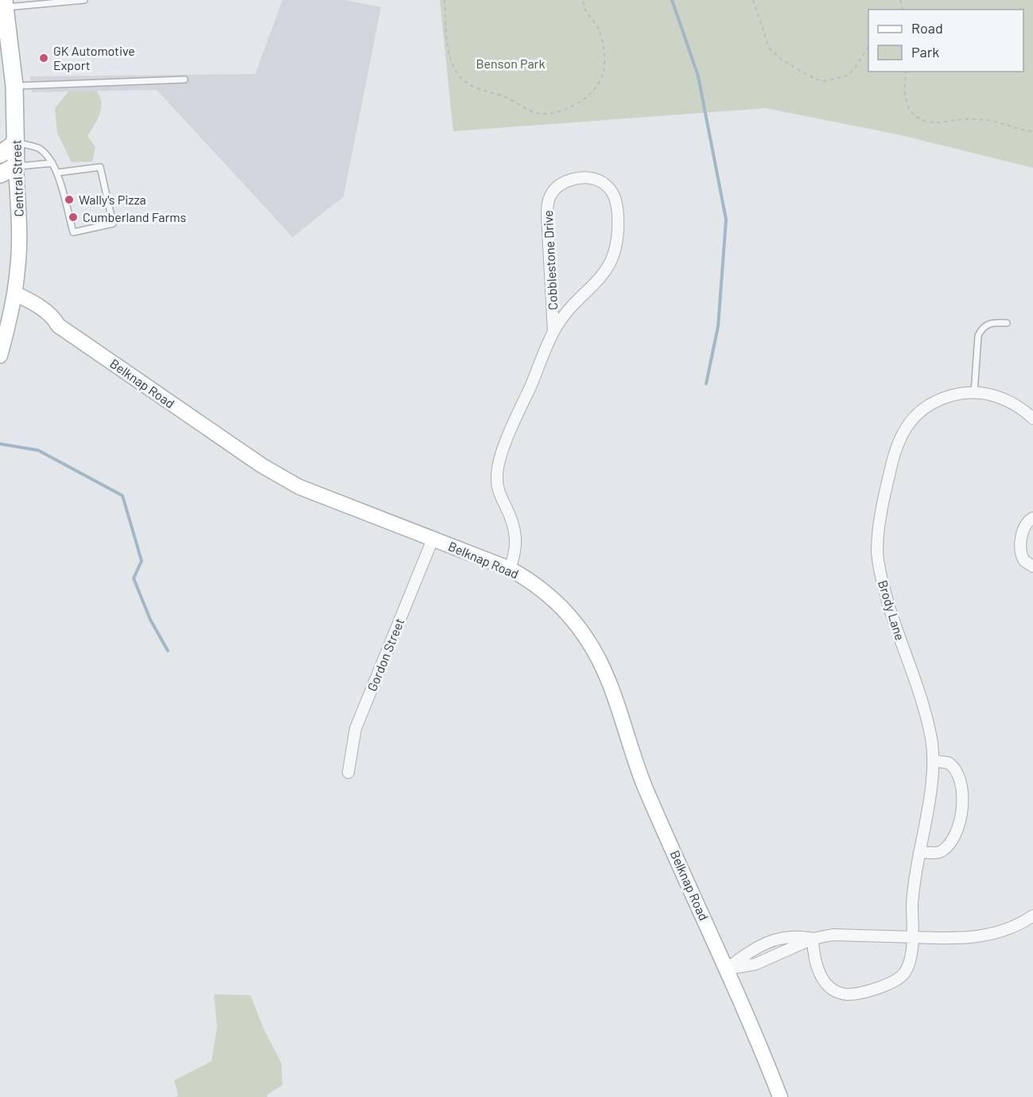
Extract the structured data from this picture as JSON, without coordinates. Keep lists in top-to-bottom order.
{
  "streets": {
    "main road": ["Central Street"],
    "street": [
      "Cobblestone Drive",
      "Belknap Road",
      "Brody Lane",
      "Gordon Street"
    ]
  },
  "crossings": [
    ["Central Street", "Belknap Road"],
    ["Cobblestone Drive", "Belknap Road"],
    ["Belknap Road", "Gordon Street"]
  ],
  "parks": ["Benson Park"],
  "places": ["GK Automotive Export", "Wally's Pizza", "Cumberland Farms"],
  "legend": ["Road", "Park"]
}
